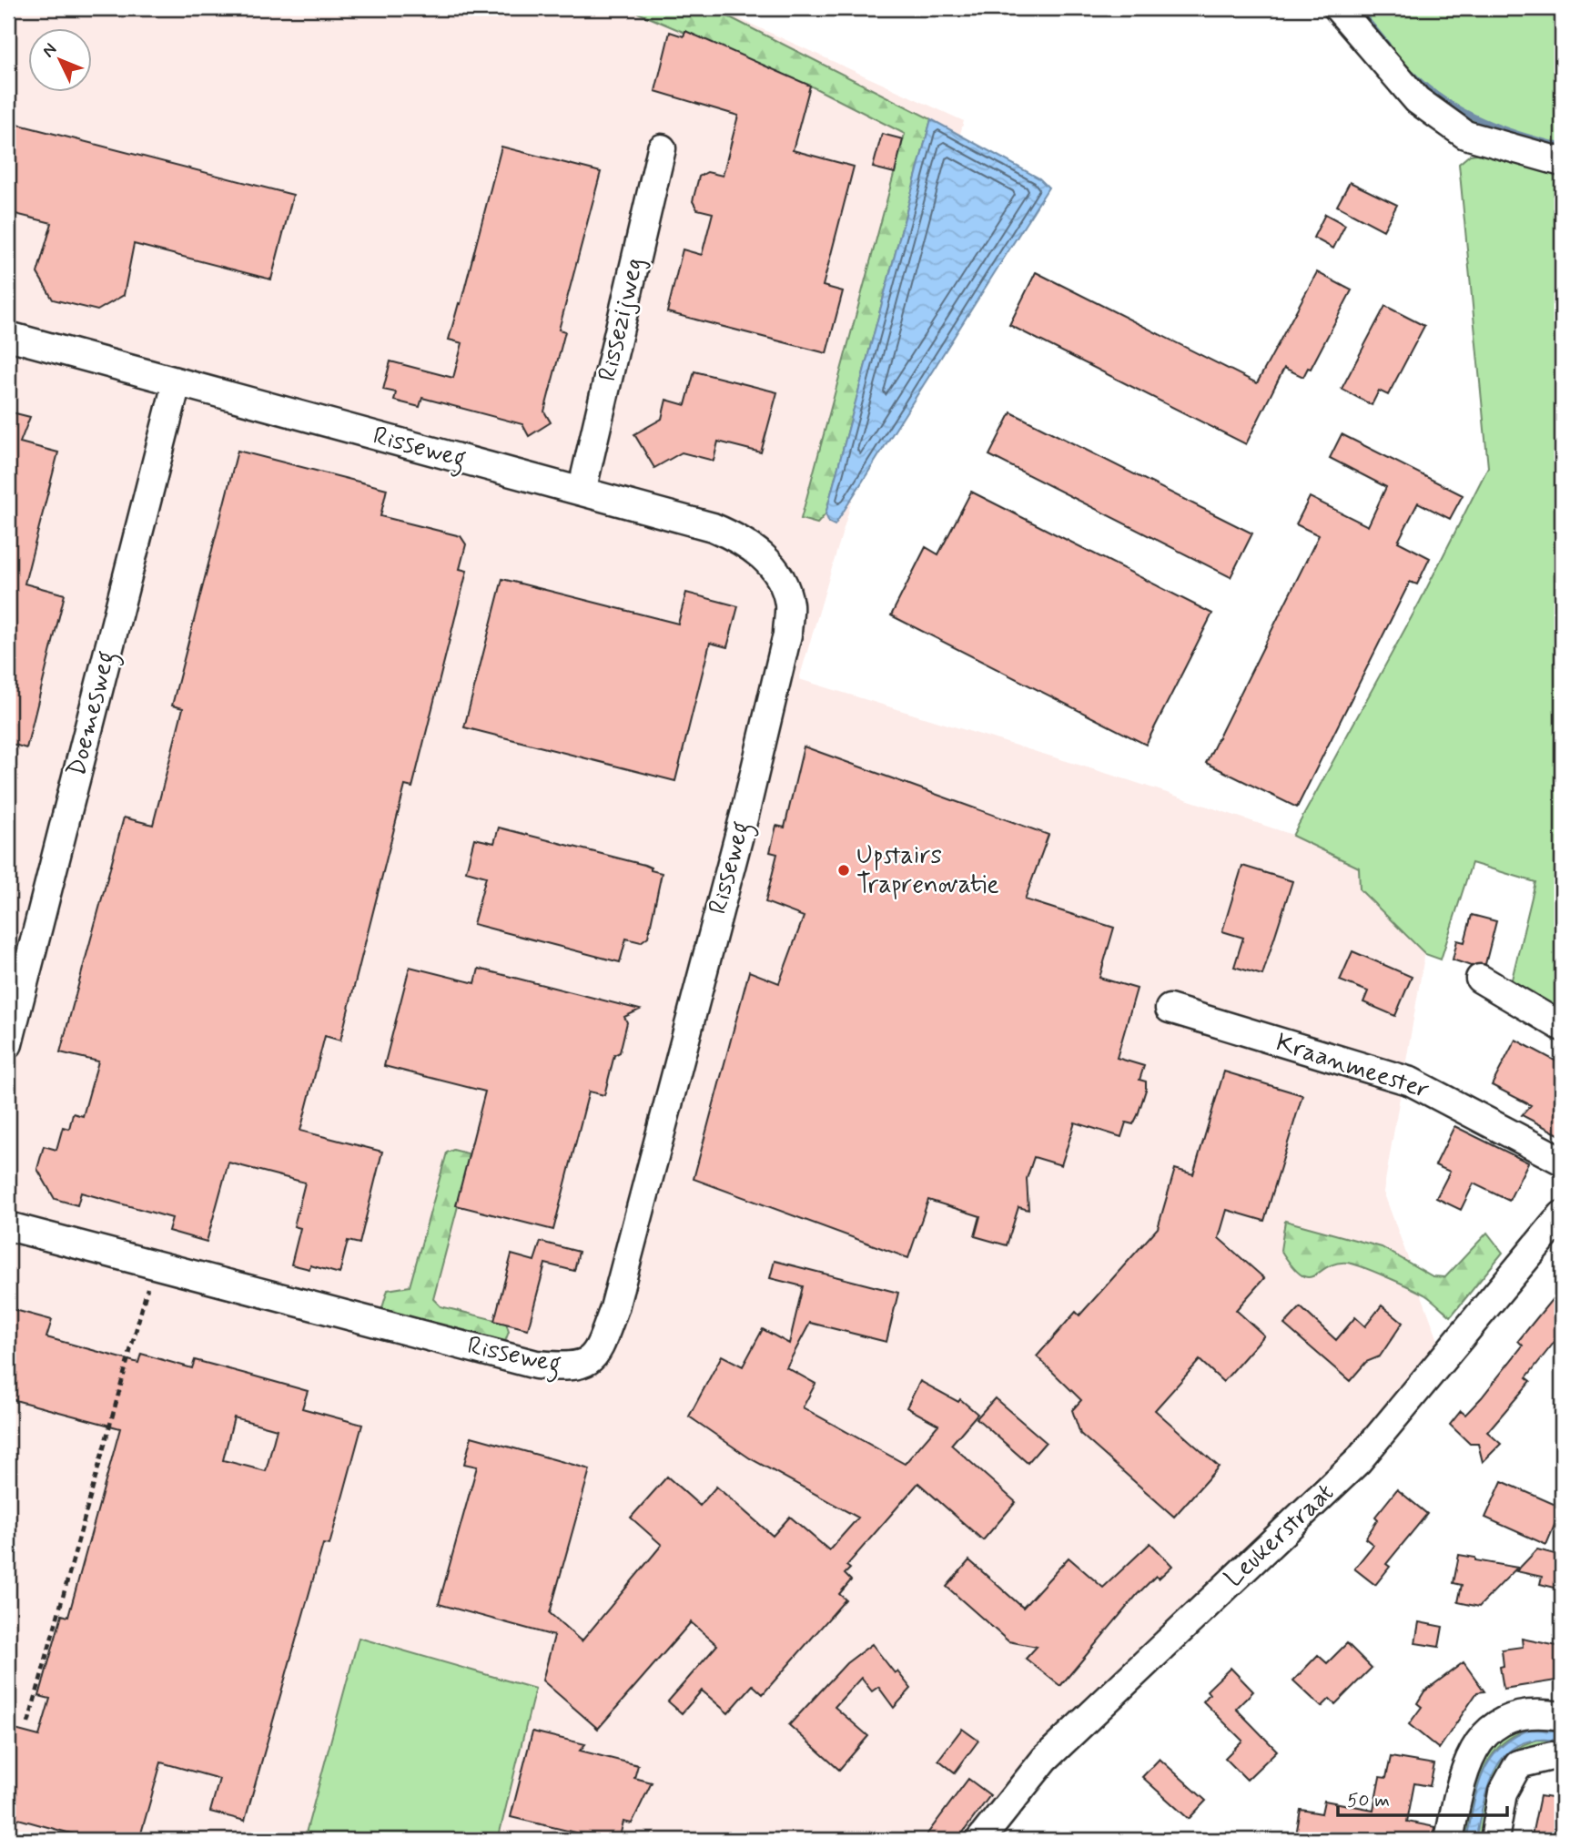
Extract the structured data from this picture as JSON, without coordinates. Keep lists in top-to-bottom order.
{
  "streets": {
    "street": [
      "Rissezijweg",
      "Risseweg",
      "Doemesweg",
      "Kraanmeester",
      "Leukerstraat"
    ]
  },
  "crossings": [
    ["Rissezijweg", "Risseweg"],
    ["Risseweg", "Doemesweg"]
  ],
  "places": ["Upstairs Traprenovatie"],
  "scale_bar": "50 m",
  "north": "top left"
}
